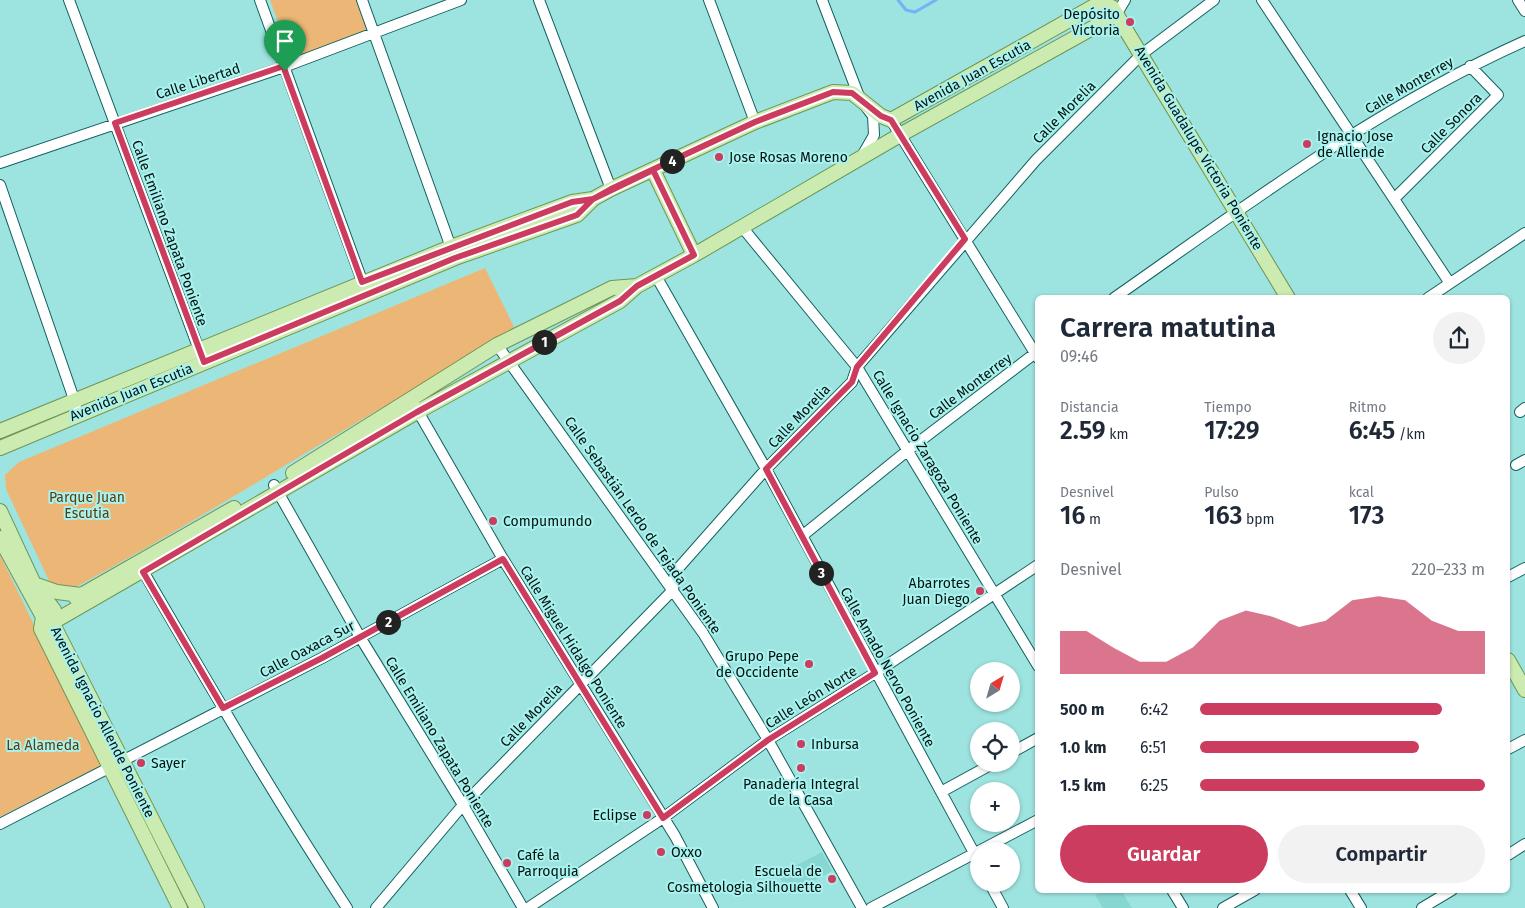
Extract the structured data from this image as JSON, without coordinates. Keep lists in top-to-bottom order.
{
  "streets": {
    "main road": ["Avenida Juan Escutia", "Avenida Guadalupe Victoria Poniente", "Avenida Ignacio Allende Poniente"],
    "street": [
      "Calle Libertad",
      "Calle Monterrey",
      "Calle Morelia",
      "Calle Sonora",
      "Calle Emiliano Zapata Poniente",
      "Calle Ignacio Zaragoza Poniente",
      "Calle Sebastián Lerdo de Tejada Poniente",
      "Calle Miguel Hidalgo Poniente",
      "Calle Oaxaca Sur",
      "Calle Amado Nervo Poniente",
      "Calle León Norte"
    ]
  },
  "crossings": [
    ["Avenida Juan Escutia", "Avenida Guadalupe Victoria Poniente"],
    ["Avenida Juan Escutia", "Calle Emiliano Zapata Poniente"],
    ["Avenida Juan Escutia", "Calle Ignacio Zaragoza Poniente"],
    ["Avenida Juan Escutia", "Calle Sebastián Lerdo de Tejada Poniente"],
    ["Avenida Juan Escutia", "Calle Miguel Hidalgo Poniente"],
    ["Avenida Juan Escutia", "Calle Amado Nervo Poniente"],
    ["Avenida Juan Escutia", "Avenida Ignacio Allende Poniente"],
    ["Calle Libertad", "Calle Emiliano Zapata Poniente"],
    ["Calle Monterrey", "Calle Sonora"],
    ["Calle Monterrey", "Avenida Guadalupe Victoria Poniente"],
    ["Calle Monterrey", "Calle Ignacio Zaragoza Poniente"],
    ["Calle Monterrey", "Calle Amado Nervo Poniente"],
    ["Calle Morelia", "Avenida Guadalupe Victoria Poniente"],
    ["Calle Morelia", "Calle Emiliano Zapata Poniente"],
    ["Calle Morelia", "Calle Ignacio Zaragoza Poniente"],
    ["Calle Morelia", "Calle Sebastián Lerdo de Tejada Poniente"],
    ["Calle Morelia", "Calle Miguel Hidalgo Poniente"],
    ["Calle Morelia", "Calle Amado Nervo Poniente"],
    ["Calle Emiliano Zapata Poniente", "Calle Oaxaca Sur"],
    ["Calle Ignacio Zaragoza Poniente", "Calle León Norte"],
    ["Calle Sebastián Lerdo de Tejada Poniente", "Calle León Norte"],
    ["Calle Miguel Hidalgo Poniente", "Calle Oaxaca Sur"],
    ["Calle Miguel Hidalgo Poniente", "Calle León Norte"],
    ["Calle Oaxaca Sur", "Avenida Ignacio Allende Poniente"],
    ["Calle Amado Nervo Poniente", "Calle León Norte"]
  ],
  "parks": ["Parque Juan Escutia", "La Alameda"],
  "places": [
    "Depósito Victoria",
    "Ignacio Jose de Allende",
    "Jose Rosas Moreno",
    "Compumundo",
    "Abarrotes Juan Diego",
    "Grupo Pepe de Occidente",
    "Inbursa",
    "Sayer",
    "Panadería Integral de la Casa",
    "Eclipse",
    "Oxxo",
    "Café la Parroquia",
    "Escuela de Cosmetologia Silhouette"
  ],
  "north": "top right",
  "page": {
    "pins": [
      "4",
      "1",
      "3",
      "2"
    ],
    "heading": ["Carrera matutina", "09:46"],
    "stats": [
      ["Distancia", "2.59 km"],
      ["Tiempo", "17:29"],
      ["Ritmo", "6:45 /km"],
      ["Desnivel", "16 m"],
      ["Pulso", "163 bpm"],
      ["kcal", "173"]
    ],
    "chart": ["Desnivel", "220–233 m"],
    "map_buttons": ["+", "−"],
    "list": [
      {
        "name": "500 m",
        "note": "6:42"
      },
      {
        "name": "1.0 km",
        "note": "6:51"
      },
      {
        "name": "1.5 km",
        "note": "6:25"
      }
    ],
    "buttons": ["Guardar", "Compartir"]
  }
}
